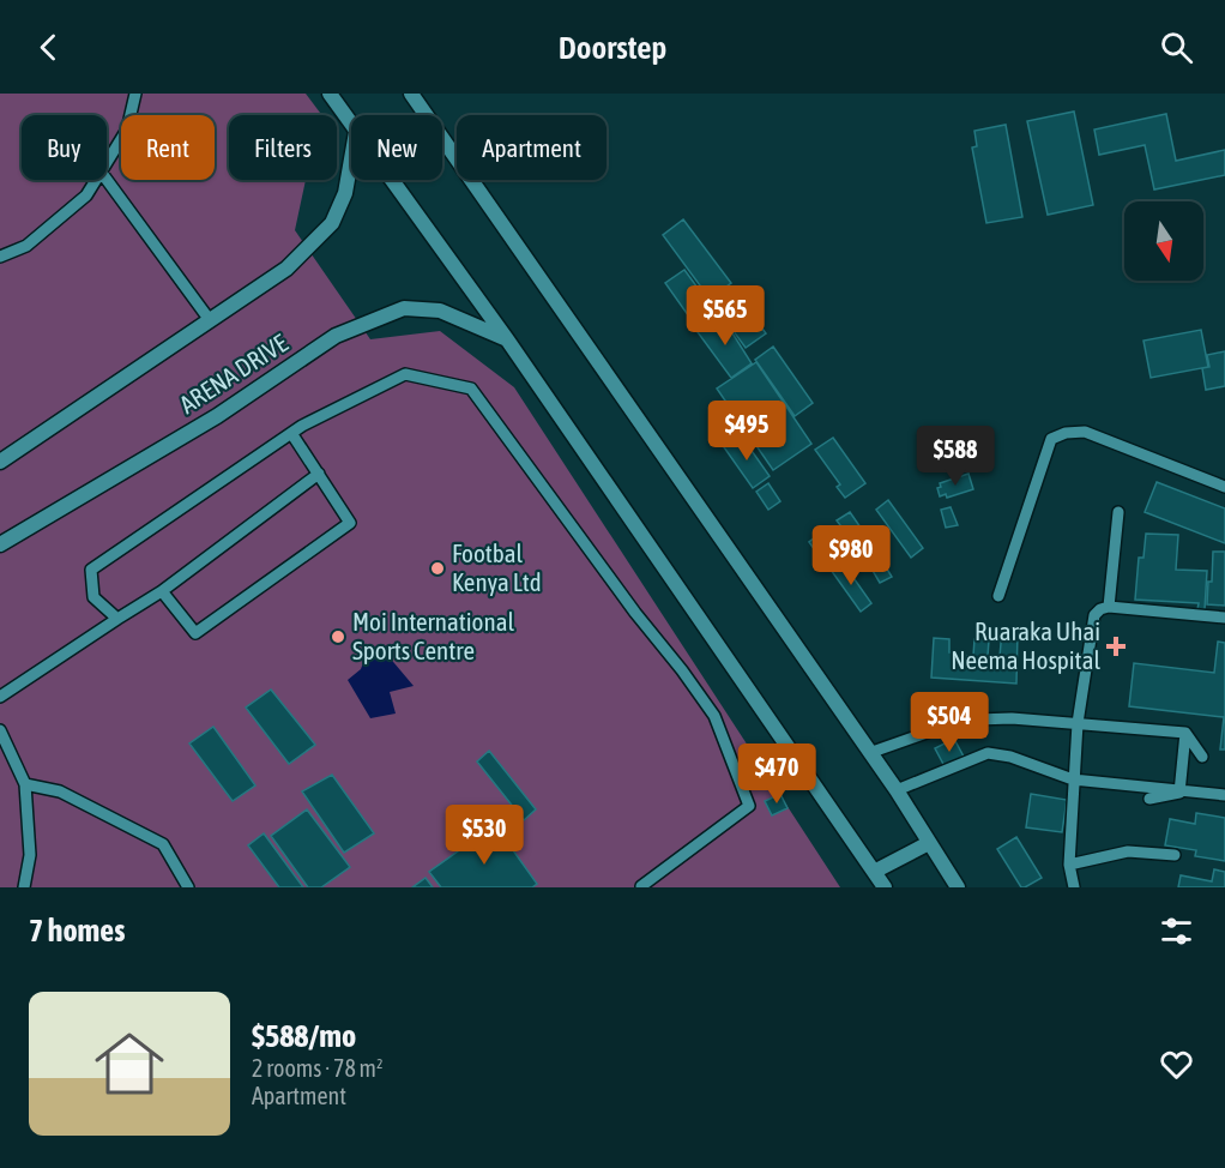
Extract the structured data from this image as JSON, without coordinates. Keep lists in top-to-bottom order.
{
  "streets": {
    "street": ["ARENA DRIVE"]
  },
  "places": {
    "other": ["Footbal Kenya Ltd", "Moi International Sports Centre"],
    "health": ["Ruaraka Uhai Neema Hospital"]
  },
  "north": "bottom",
  "page": {
    "header": "Doorstep",
    "chip": [
      "Buy",
      "Rent",
      "Filters",
      "New",
      "Apartment"
    ],
    "price": [
      "$565",
      "$495",
      "$588",
      "$980",
      "$504",
      "$470",
      "$530"
    ],
    "heading": "7 homes",
    "list": [
      {
        "name": "$588/mo",
        "note": "2 rooms · 78 m² · Apartment"
      }
    ]
  }
}
